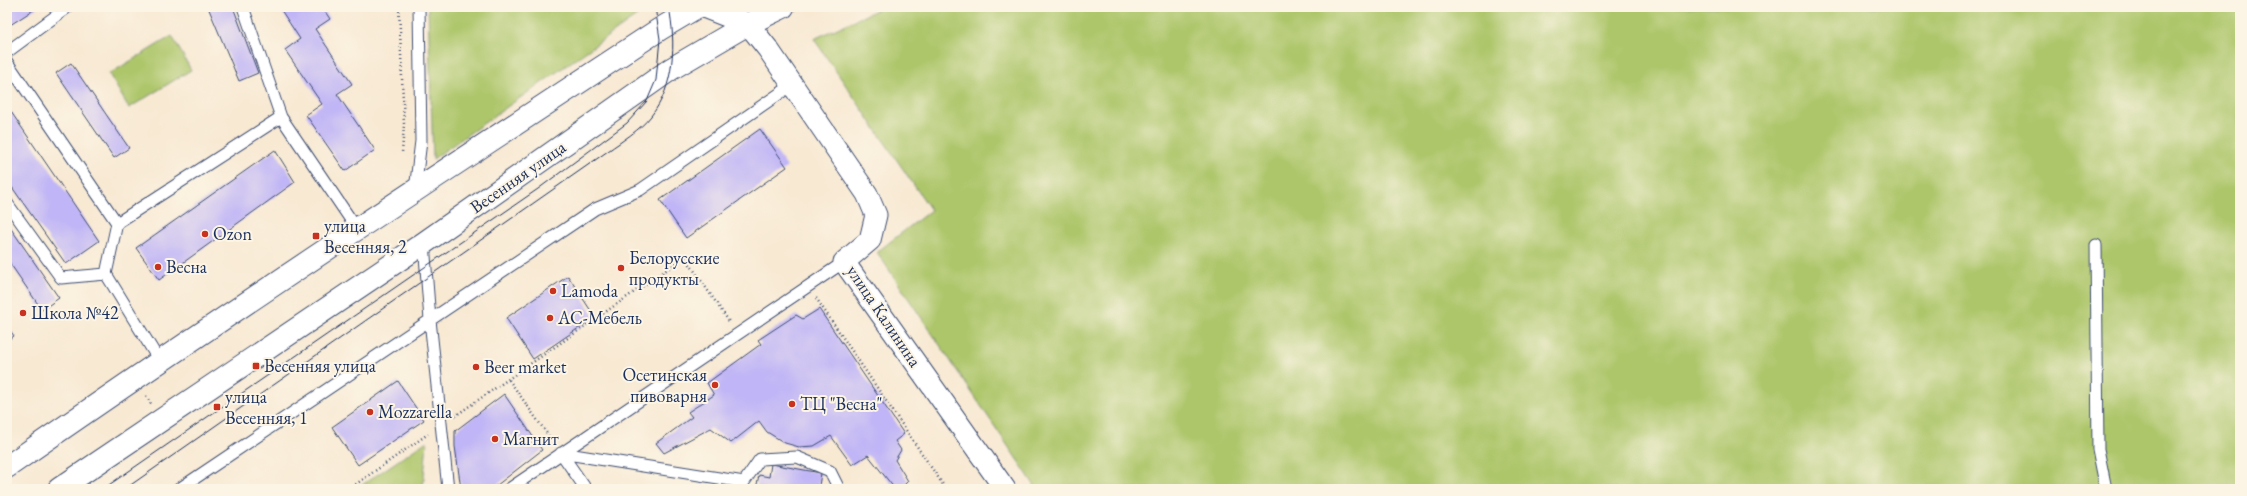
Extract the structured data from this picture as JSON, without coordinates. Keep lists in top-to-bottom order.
{
  "streets": {
    "street": ["Весенняя улица", "улица Калинина"]
  },
  "crossings": [
    ["Весенняя улица", "улица Калинина"]
  ],
  "places": {
    "other": [
      "Ozon",
      "Весна",
      "Белорусские продукты",
      "Lamoda",
      "Школа №42",
      "АС-Мебель",
      "Beer market",
      "Осетинская пивоварня",
      "ТЦ \"Весна\"",
      "Mozzarella",
      "Магнит"
    ],
    "transit": ["улица Весенняя, 2", "Весенняя улица", "улица Весенняя, 1"]
  }
}
